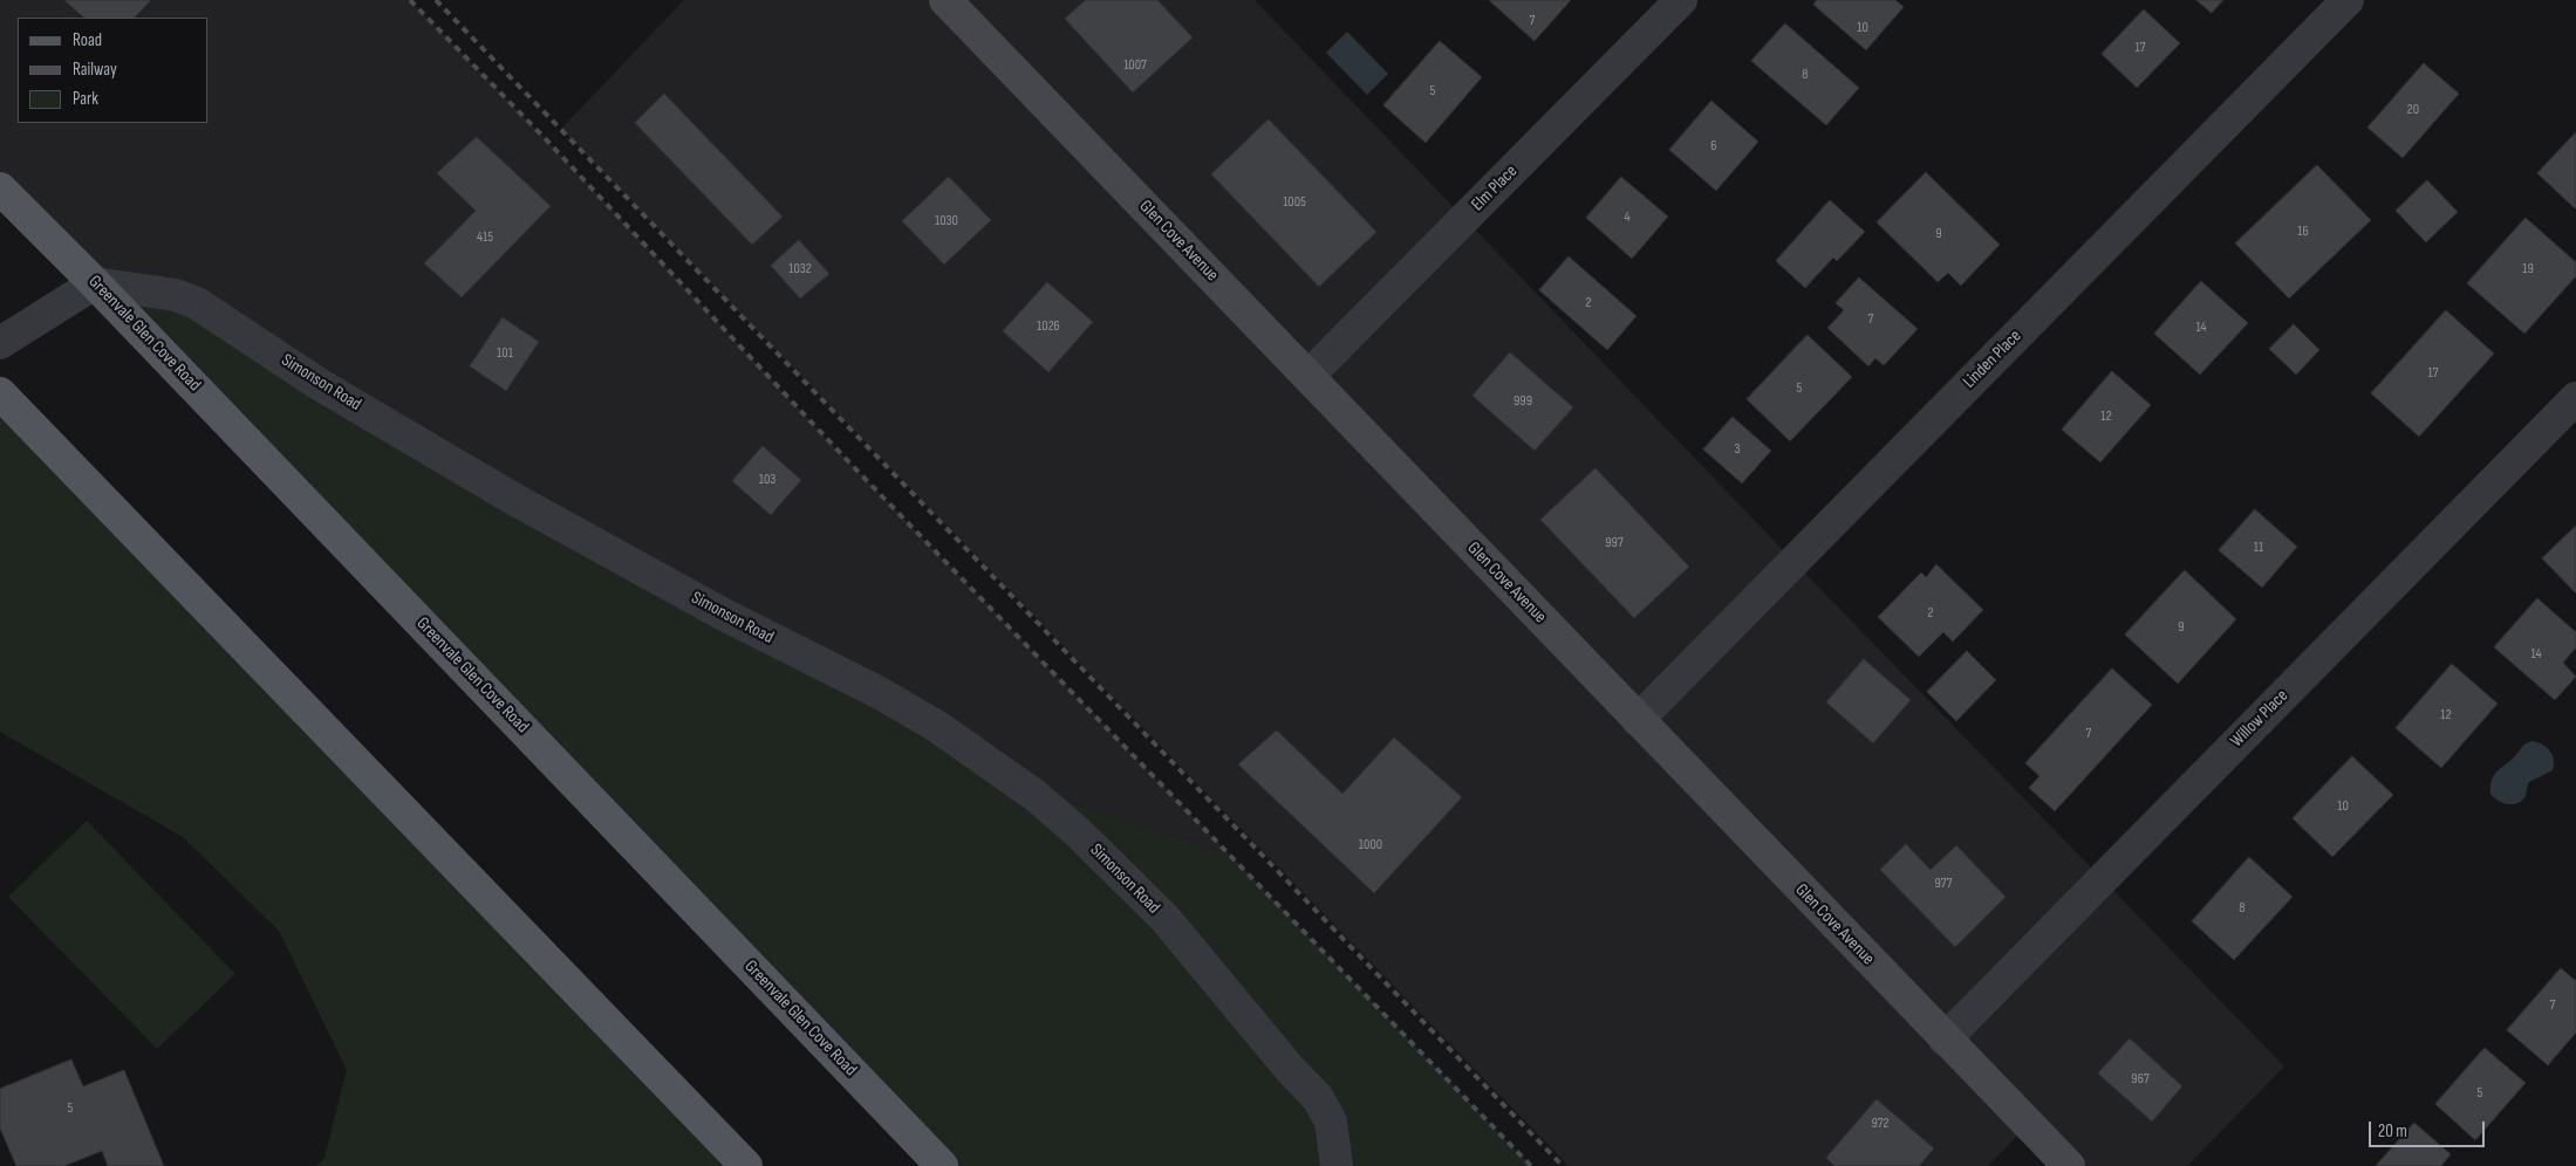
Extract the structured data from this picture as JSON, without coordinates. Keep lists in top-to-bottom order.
{
  "streets": {
    "main road": ["Glen Cove Avenue", "Greenvale Glen Cove Road"],
    "street": [
      "Elm Place",
      "Linden Place",
      "Simonson Road",
      "Willow Place"
    ]
  },
  "crossings": [
    ["Elm Place", "Glen Cove Avenue"],
    ["Glen Cove Avenue", "Linden Place"],
    ["Glen Cove Avenue", "Willow Place"],
    ["Greenvale Glen Cove Road", "Simonson Road"]
  ],
  "house_numbers": [
    "7",
    "10",
    "17",
    "1007",
    "8",
    "5",
    "20",
    "6",
    "1005",
    "4",
    "1030",
    "16",
    "9",
    "415",
    "1032",
    "19",
    "2",
    "7",
    "1026",
    "14",
    "101",
    "17",
    "5",
    "999",
    "12",
    "3",
    "103",
    "997",
    "11",
    "2",
    "9",
    "14",
    "12",
    "7",
    "10",
    "1000",
    "977",
    "8",
    "7",
    "967",
    "5",
    "5",
    "972"
  ],
  "legend": ["Road", "Railway", "Park"],
  "scale_bar": "20 m"
}
